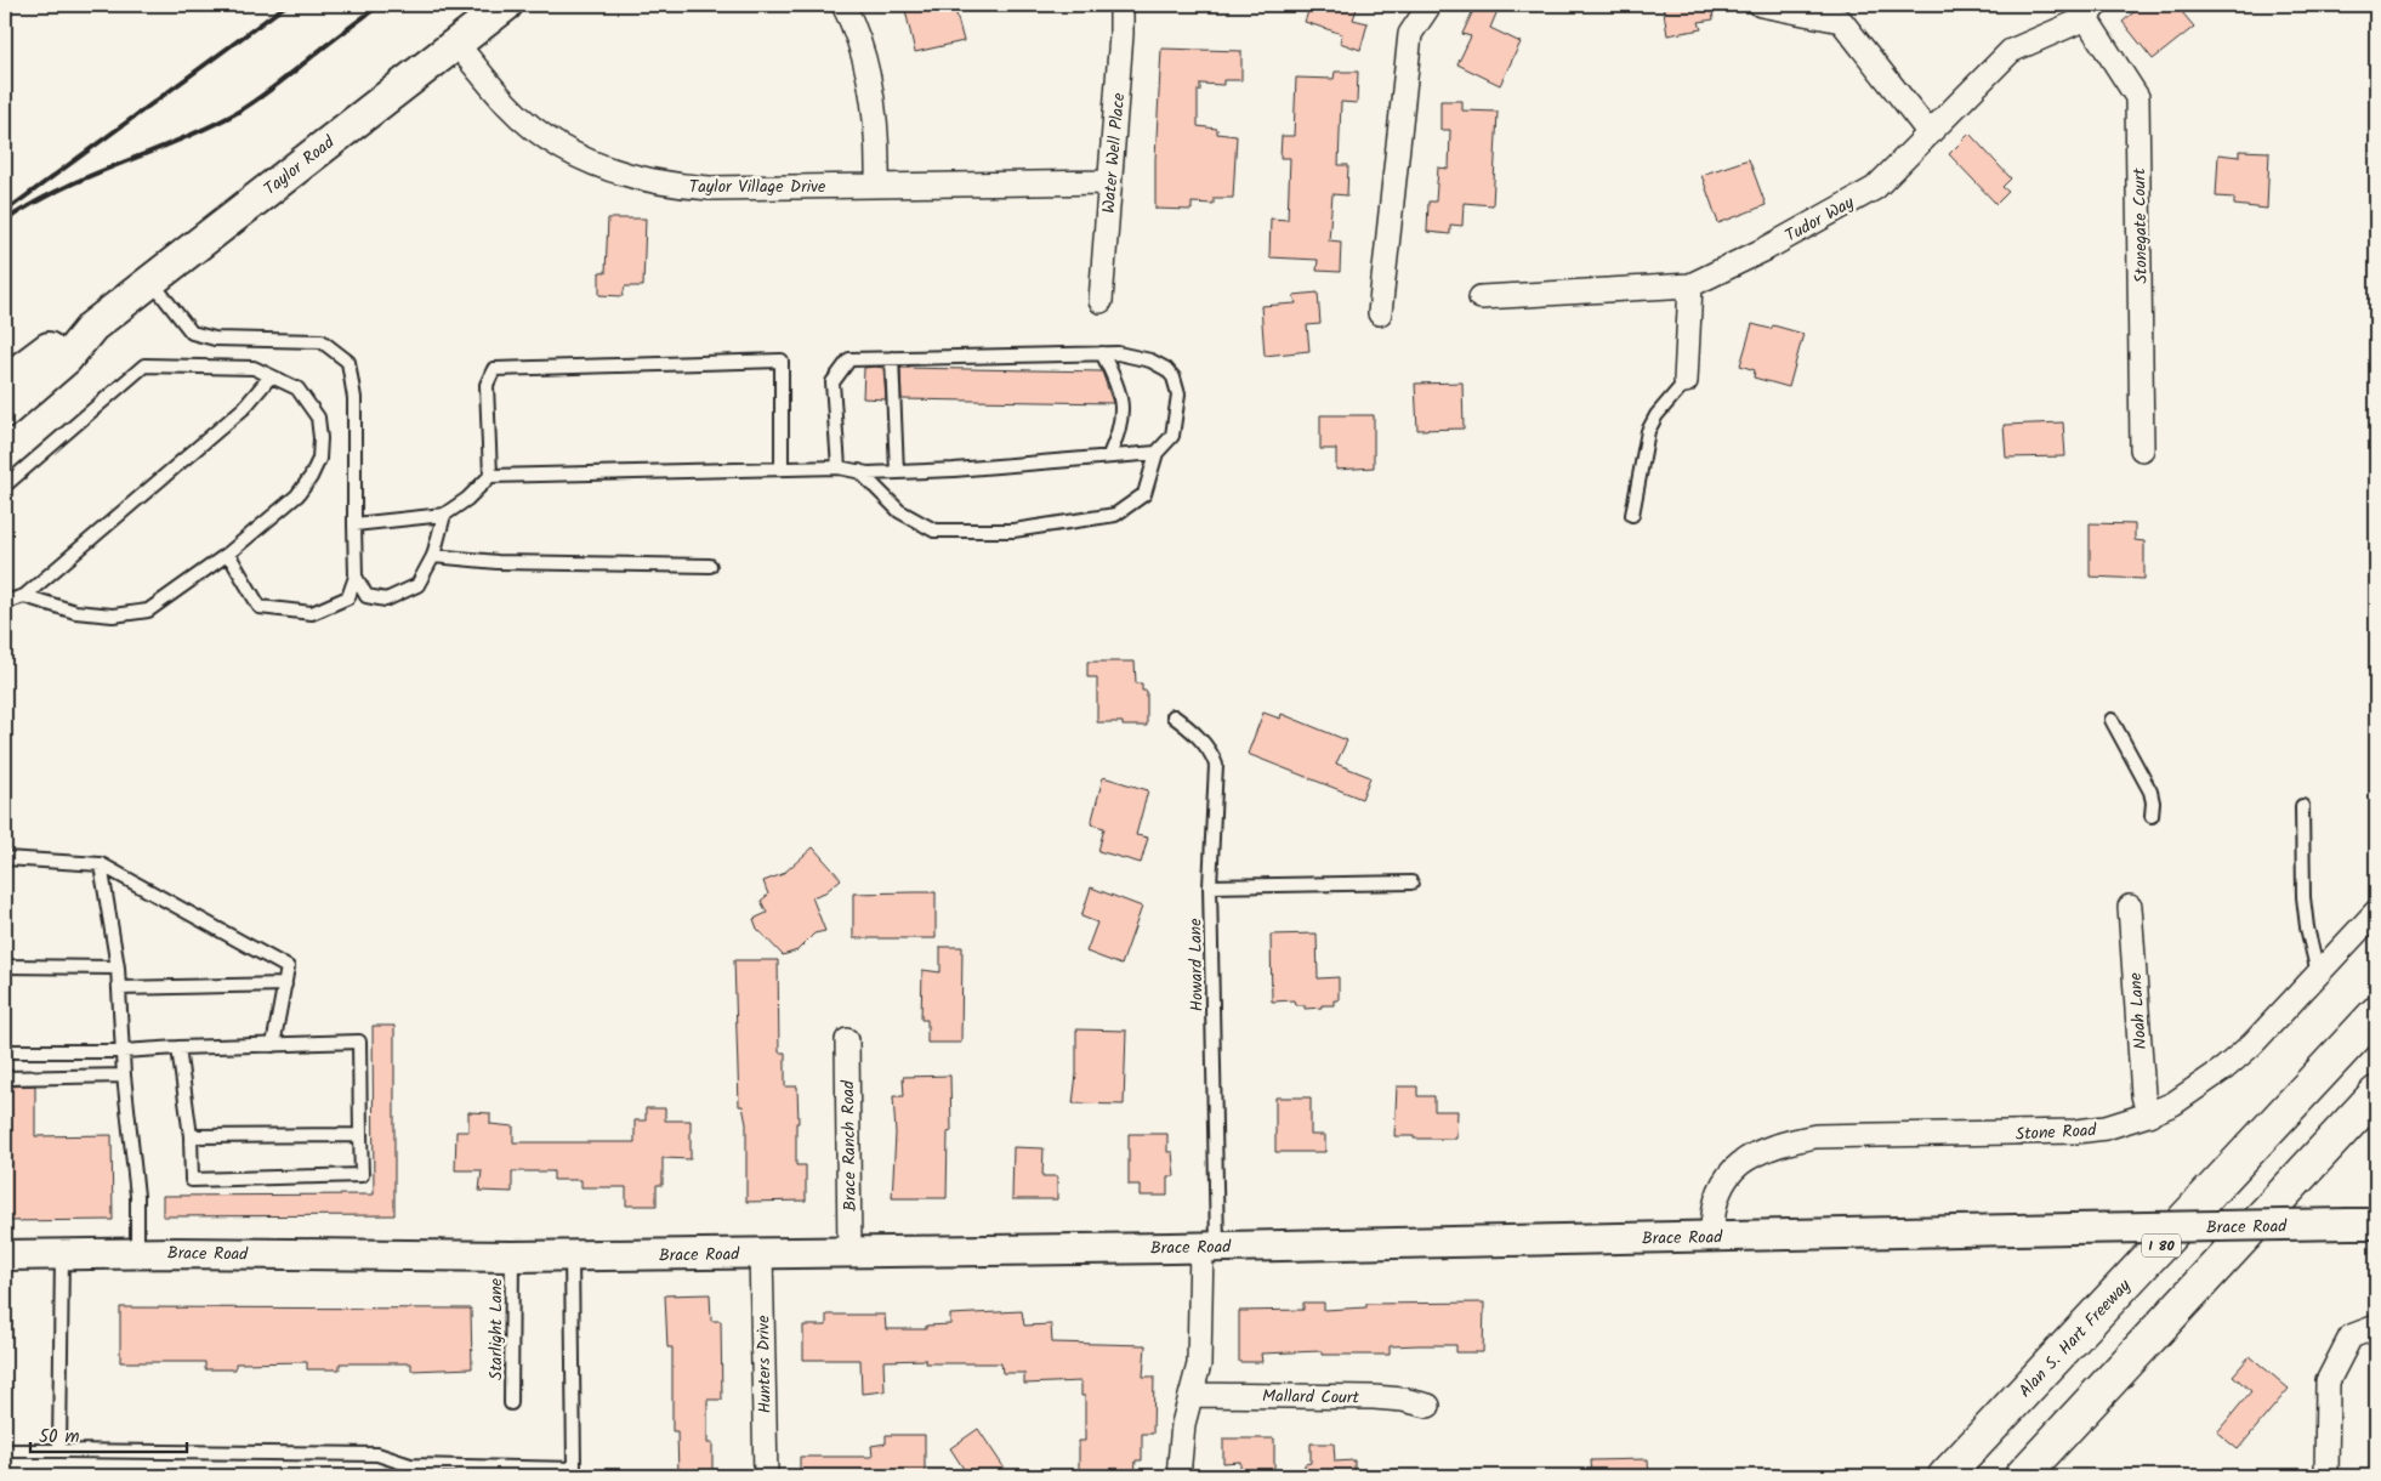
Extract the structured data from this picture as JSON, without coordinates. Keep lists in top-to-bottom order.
{
  "streets": {
    "highway": ["I 80", "Alan S. Hart Freeway"],
    "main road": ["Taylor Road"],
    "street": [
      "Water Well Place",
      "Taylor Village Drive",
      "Tudor Way",
      "Stonegate Court",
      "Noah Lane",
      "Stone Road",
      "Brace Ranch Road",
      "Brace Road",
      "Hunters Drive",
      "Mallard Court"
    ],
    "lane": ["Howard Lane", "Starlight Lane"]
  },
  "crossings": [
    ["Water Well Place", "Taylor Village Drive"],
    ["Taylor Road", "Taylor Village Drive"],
    ["Tudor Way", "Stonegate Court"],
    ["Howard Lane", "Brace Road"],
    ["Noah Lane", "Stone Road"],
    ["Stone Road", "Brace Road"],
    ["Brace Ranch Road", "Brace Road"],
    ["Brace Road", "Starlight Lane"],
    ["Brace Road", "Hunters Drive"]
  ],
  "scale_bar": "50 m"
}
